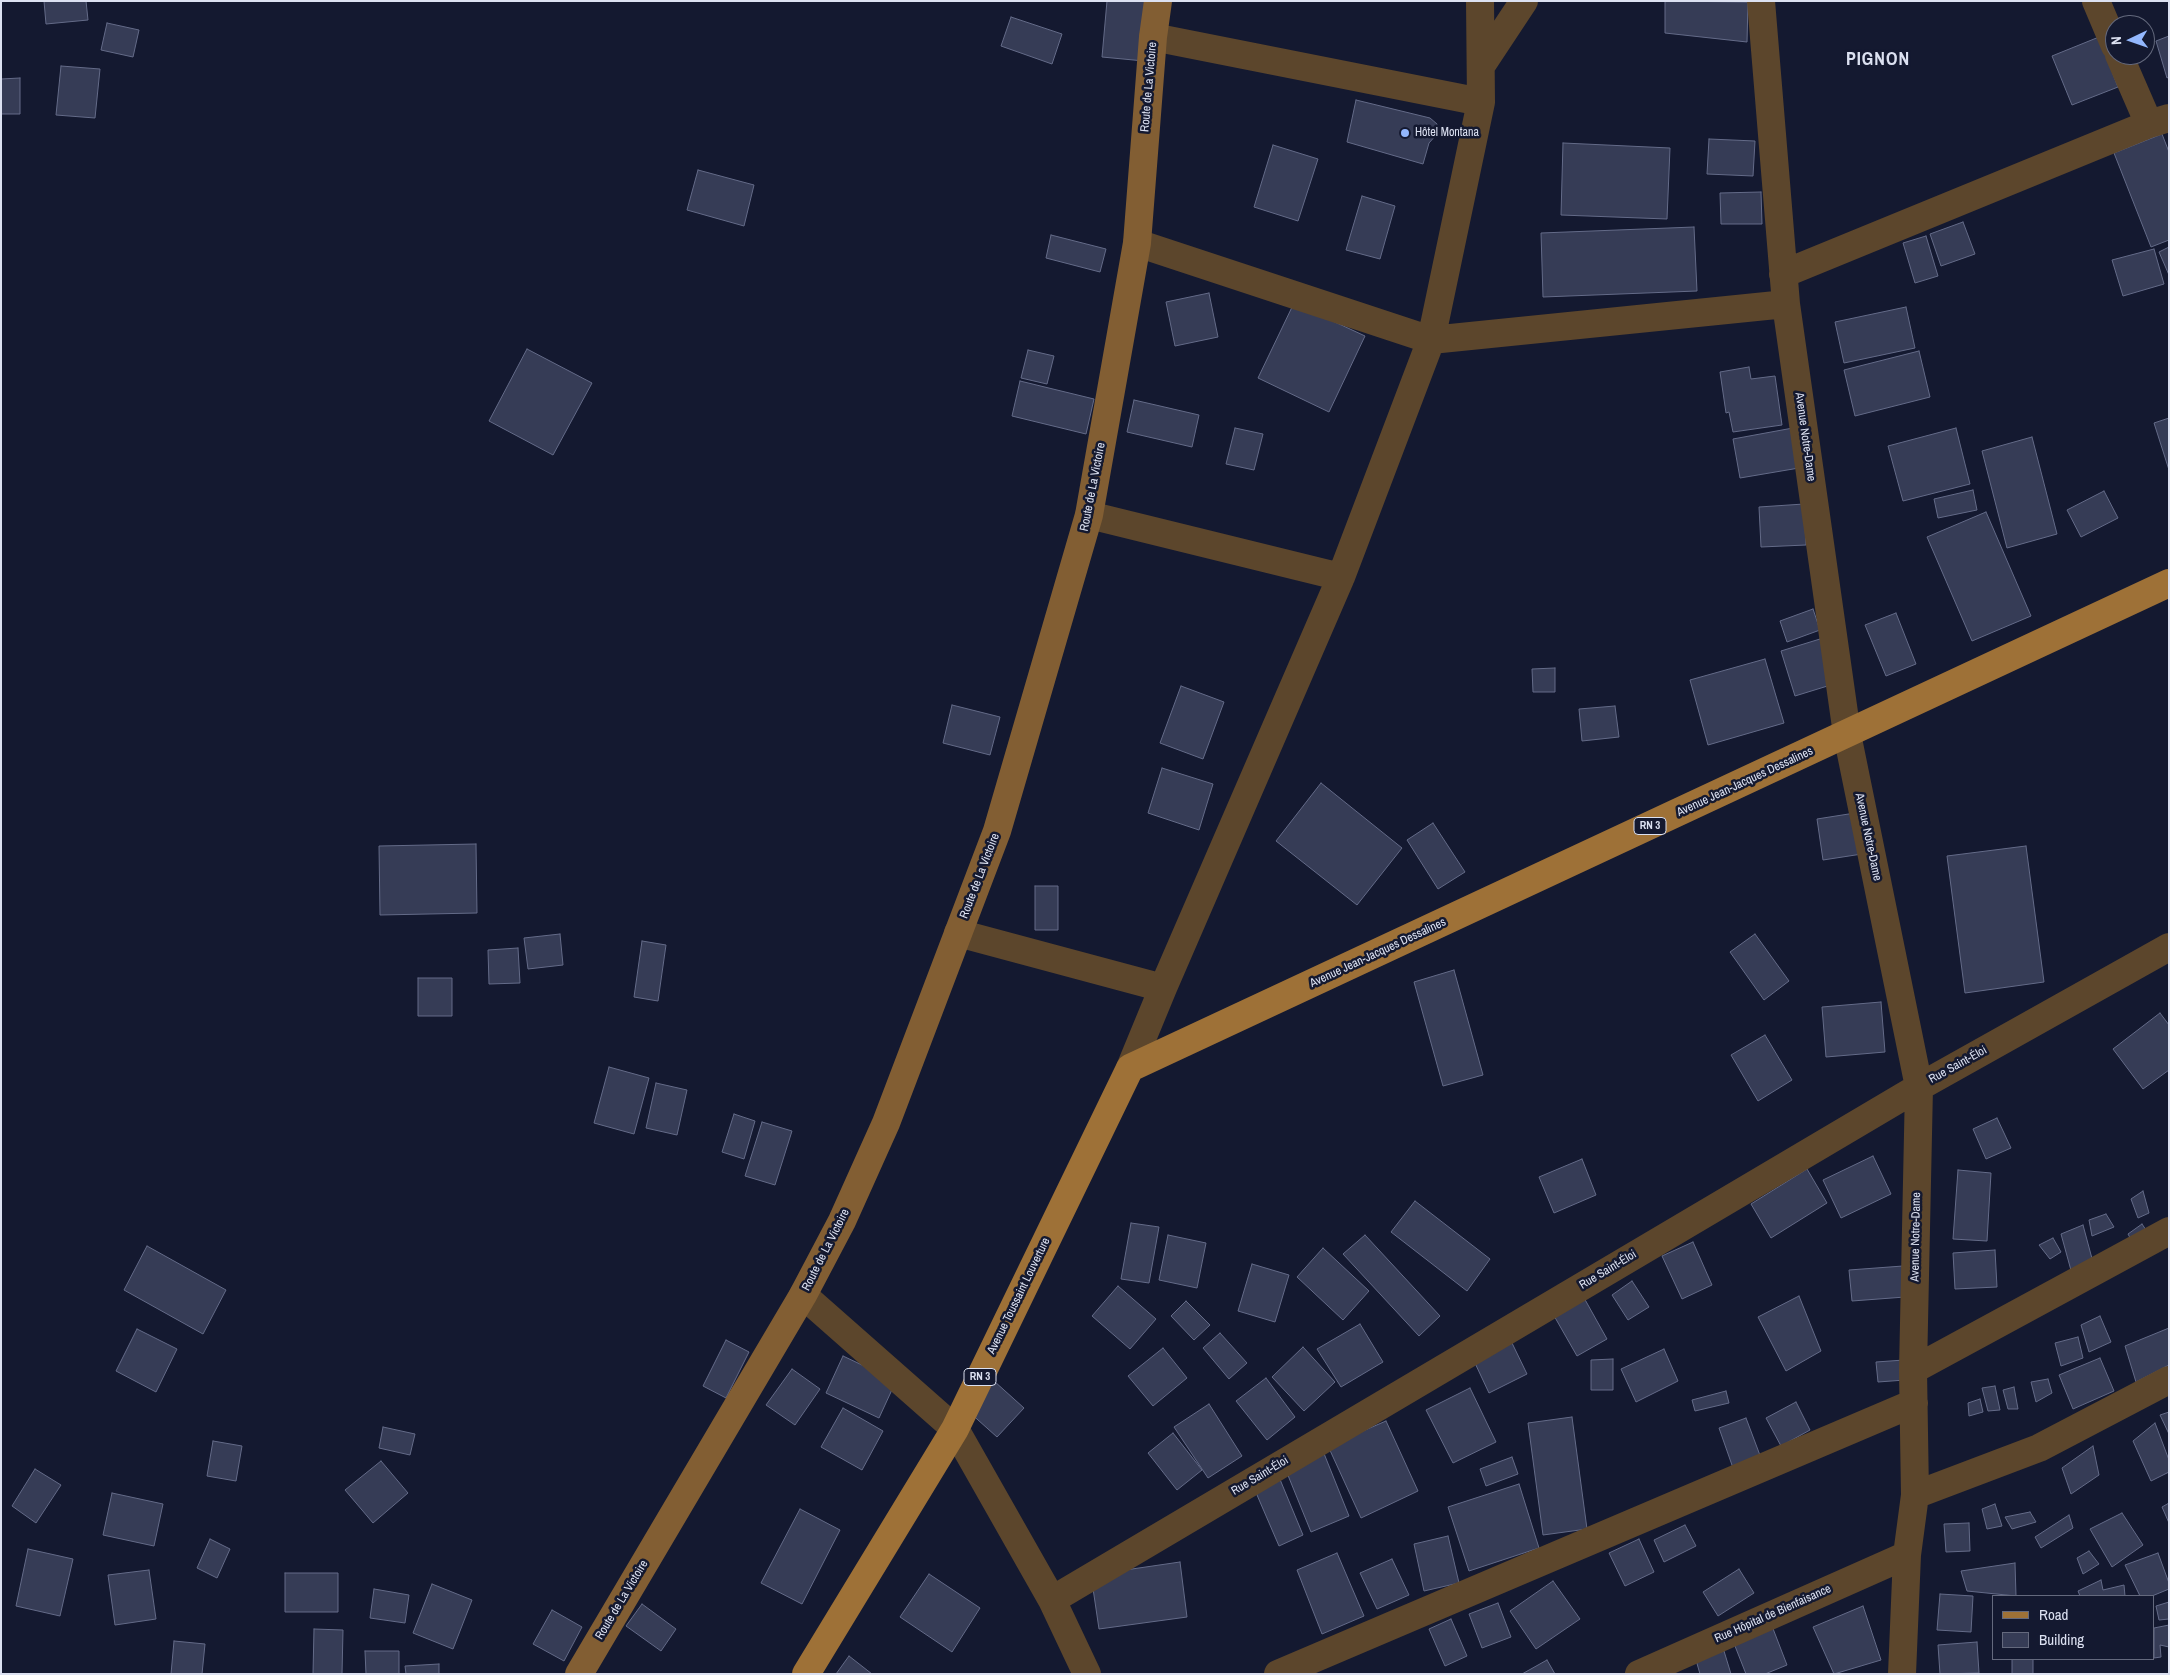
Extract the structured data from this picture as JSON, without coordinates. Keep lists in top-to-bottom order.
{
  "streets": {
    "main road": ["Avenue Jean-Jacques Dessalines", "RN 3", "Avenue Toussaint Louverture"],
    "street": [
      "Route de La Victoire",
      "Avenue Notre-Dame",
      "Rue Saint-Éloi",
      "Rue Hôpital de Bienfaisance"
    ]
  },
  "crossings": [
    ["Avenue Notre-Dame", "Avenue Jean-Jacques Dessalines"],
    ["Avenue Notre-Dame", "Rue Saint-Éloi"],
    ["Avenue Notre-Dame", "Rue Hôpital de Bienfaisance"],
    ["Avenue Jean-Jacques Dessalines", "Avenue Toussaint Louverture"]
  ],
  "districts": ["PIGNON"],
  "places": ["Hôtel Montana"],
  "legend": ["Road", "Building"],
  "north": "left"
}
